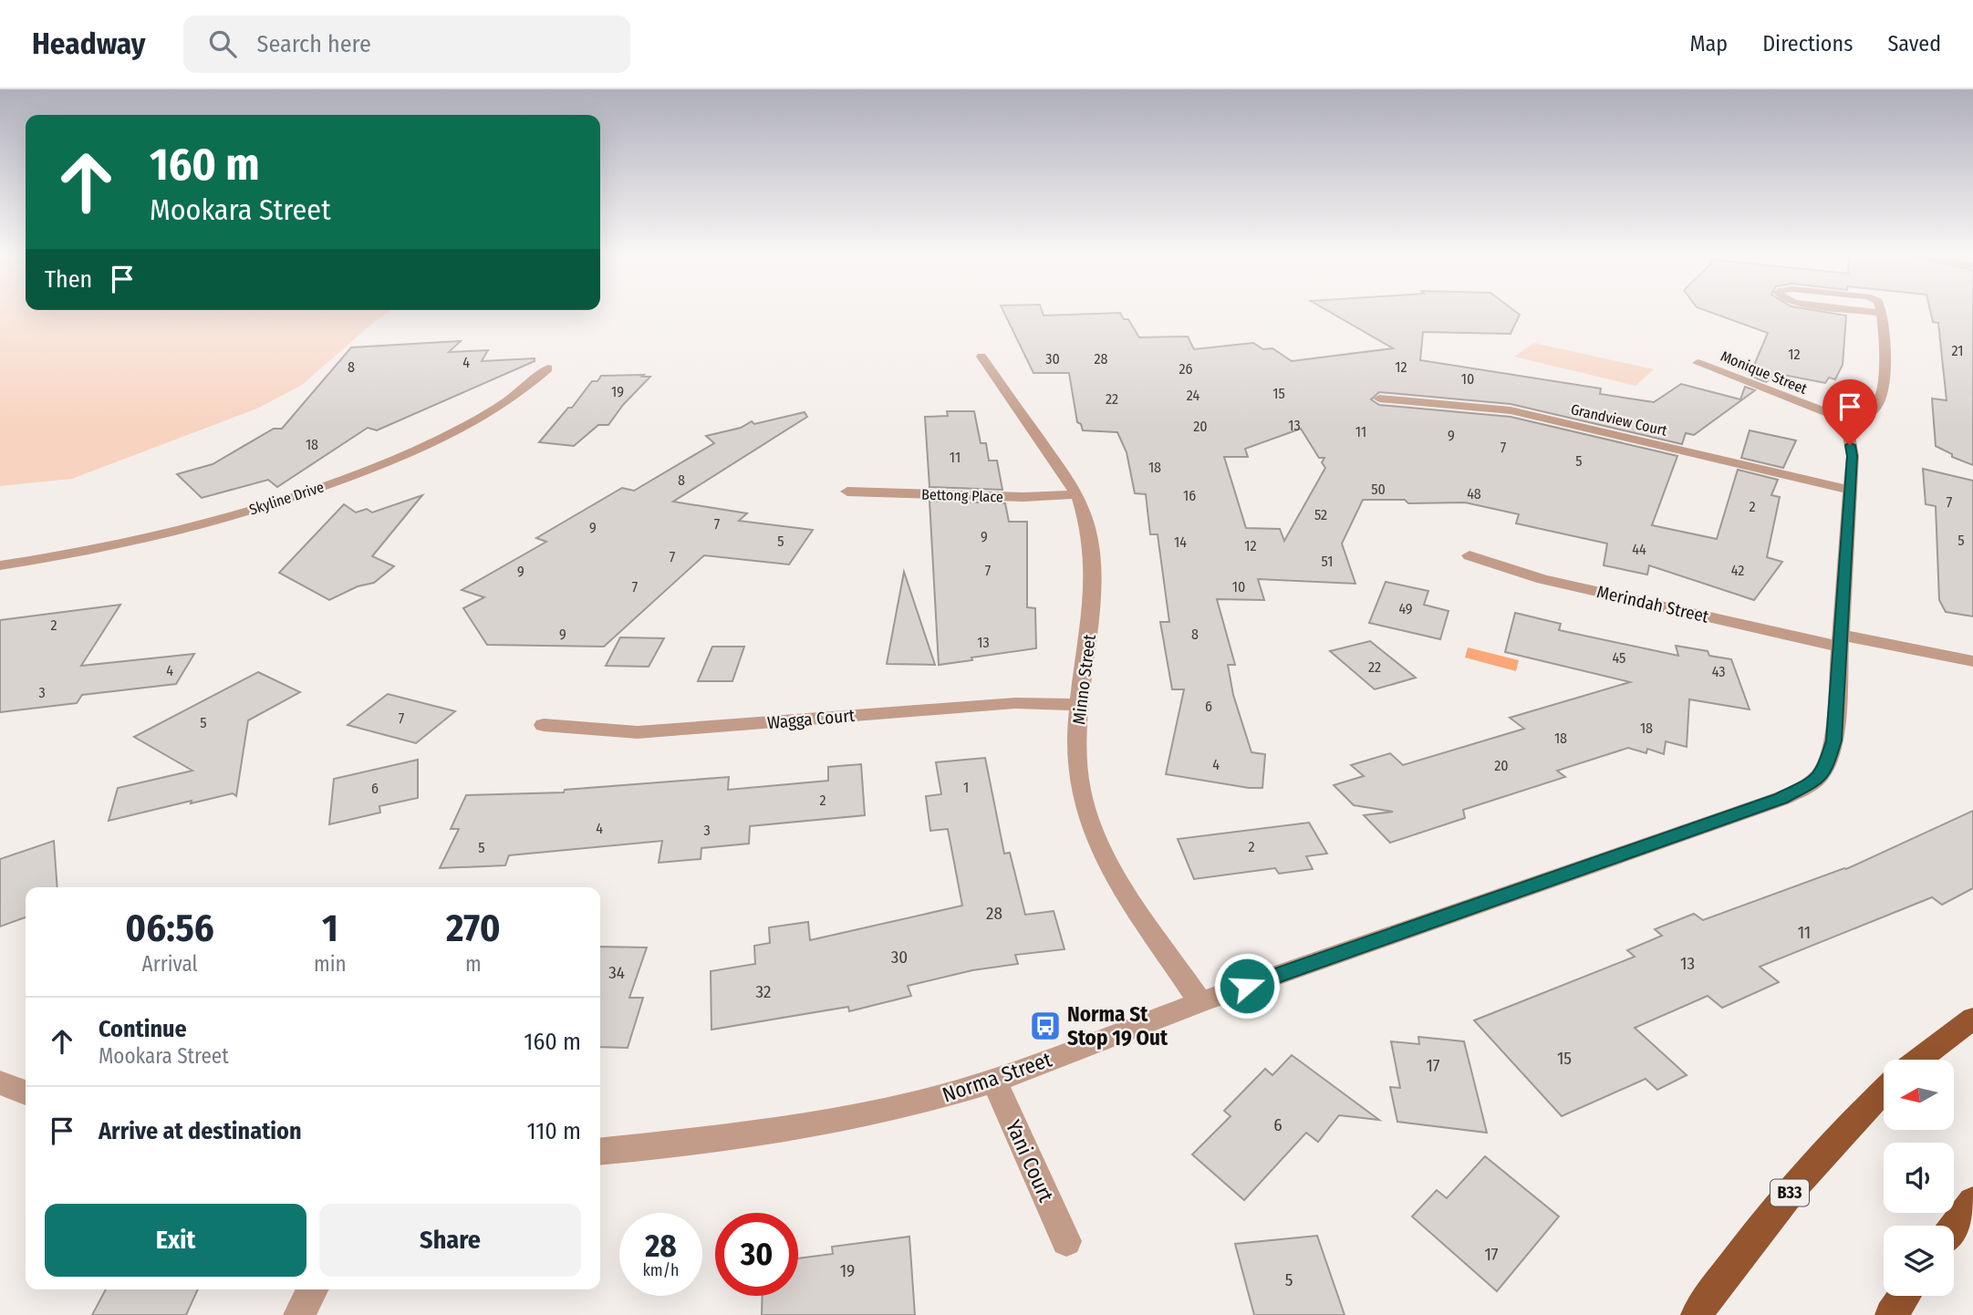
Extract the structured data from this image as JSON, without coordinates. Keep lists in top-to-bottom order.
{
  "streets": {
    "main road": ["B33"],
    "street": [
      "Monique Street",
      "Grandview Court",
      "Bettong Place",
      "Skyline Drive",
      "Merindah Street",
      "Minno Street",
      "Wagga Court",
      "Norma Street",
      "Yani Court"
    ]
  },
  "crossings": [
    ["Monique Street", "Norma Street"],
    ["Grandview Court", "Norma Street"],
    ["Bettong Place", "Minno Street"],
    ["Merindah Street", "Norma Street"],
    ["Minno Street", "Wagga Court"],
    ["Minno Street", "Norma Street"],
    ["Norma Street", "Yani Court"]
  ],
  "places": {
    "bus stop": ["Norma St Stop 19 Out"]
  },
  "house_numbers": [
    "21",
    "12",
    "30",
    "28",
    "4",
    "8",
    "12",
    "26",
    "10",
    "19",
    "15",
    "24",
    "22",
    "13",
    "20",
    "11",
    "9",
    "18",
    "7",
    "11",
    "5",
    "18",
    "8",
    "50",
    "48",
    "16",
    "7",
    "2",
    "52",
    "7",
    "9",
    "9",
    "5",
    "5",
    "14",
    "12",
    "44",
    "7",
    "51",
    "7",
    "42",
    "9",
    "7",
    "10",
    "49",
    "2",
    "9",
    "8",
    "13",
    "45",
    "22",
    "4",
    "43",
    "3",
    "6",
    "7",
    "5",
    "18",
    "18",
    "4",
    "20",
    "1",
    "6",
    "2",
    "4",
    "3",
    "2",
    "5",
    "28",
    "11",
    "30",
    "13",
    "34",
    "32",
    "15",
    "17",
    "6",
    "17",
    "19",
    "5"
  ],
  "north": "left",
  "page": {
    "header": "Headway",
    "search": "Search here",
    "nav": ["Map", "Directions", "Saved"],
    "turn": ["160 m", "Mookara Street"],
    "then": "Then",
    "eta": [
      "06:56",
      "Arrival",
      "1",
      "min",
      "270",
      "m"
    ],
    "list": [
      {
        "name": "Continue",
        "note": "Mookara Street",
        "value": "160 m"
      },
      {
        "name": "Arrive at destination",
        "value": "110 m"
      }
    ],
    "buttons": ["Exit", "Share"],
    "speed": "28 km/h",
    "limit": "30"
  }
}
